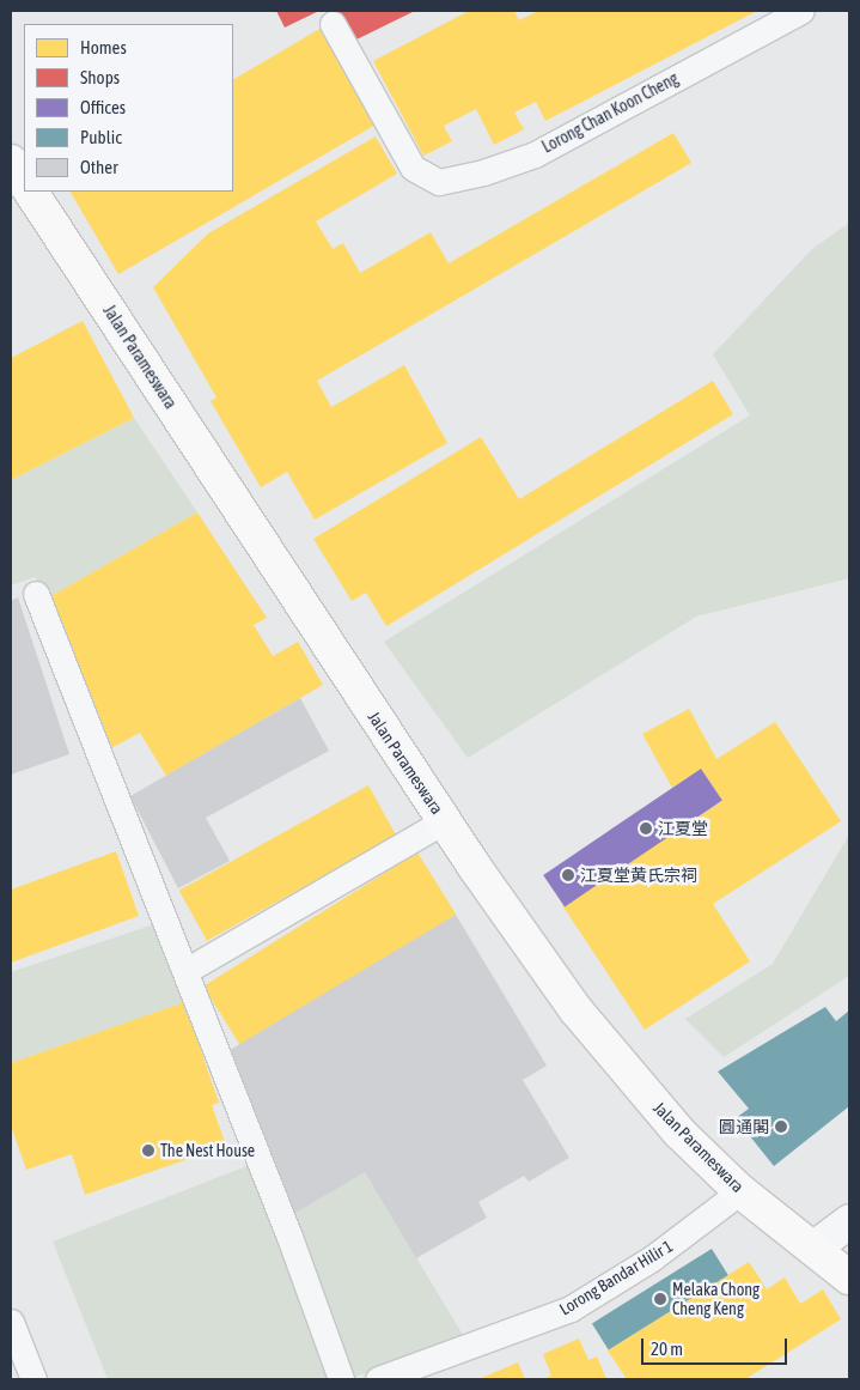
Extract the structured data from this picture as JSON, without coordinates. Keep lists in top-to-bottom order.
{
  "streets": {
    "main road": ["Jalan Parameswara"],
    "lane": ["Lorong Chan Koon Cheng", "Lorong Bandar Hilir 1"]
  },
  "crossings": [
    ["Jalan Parameswara", "Lorong Bandar Hilir 1"]
  ],
  "places": [
    "江夏堂",
    "江夏堂黄氏宗祠",
    "圓通閣",
    "The Nest House",
    "Melaka Chong Cheng Keng"
  ],
  "legend": [
    "Homes",
    "Shops",
    "Offices",
    "Public",
    "Other"
  ],
  "scale_bar": "20 m"
}
